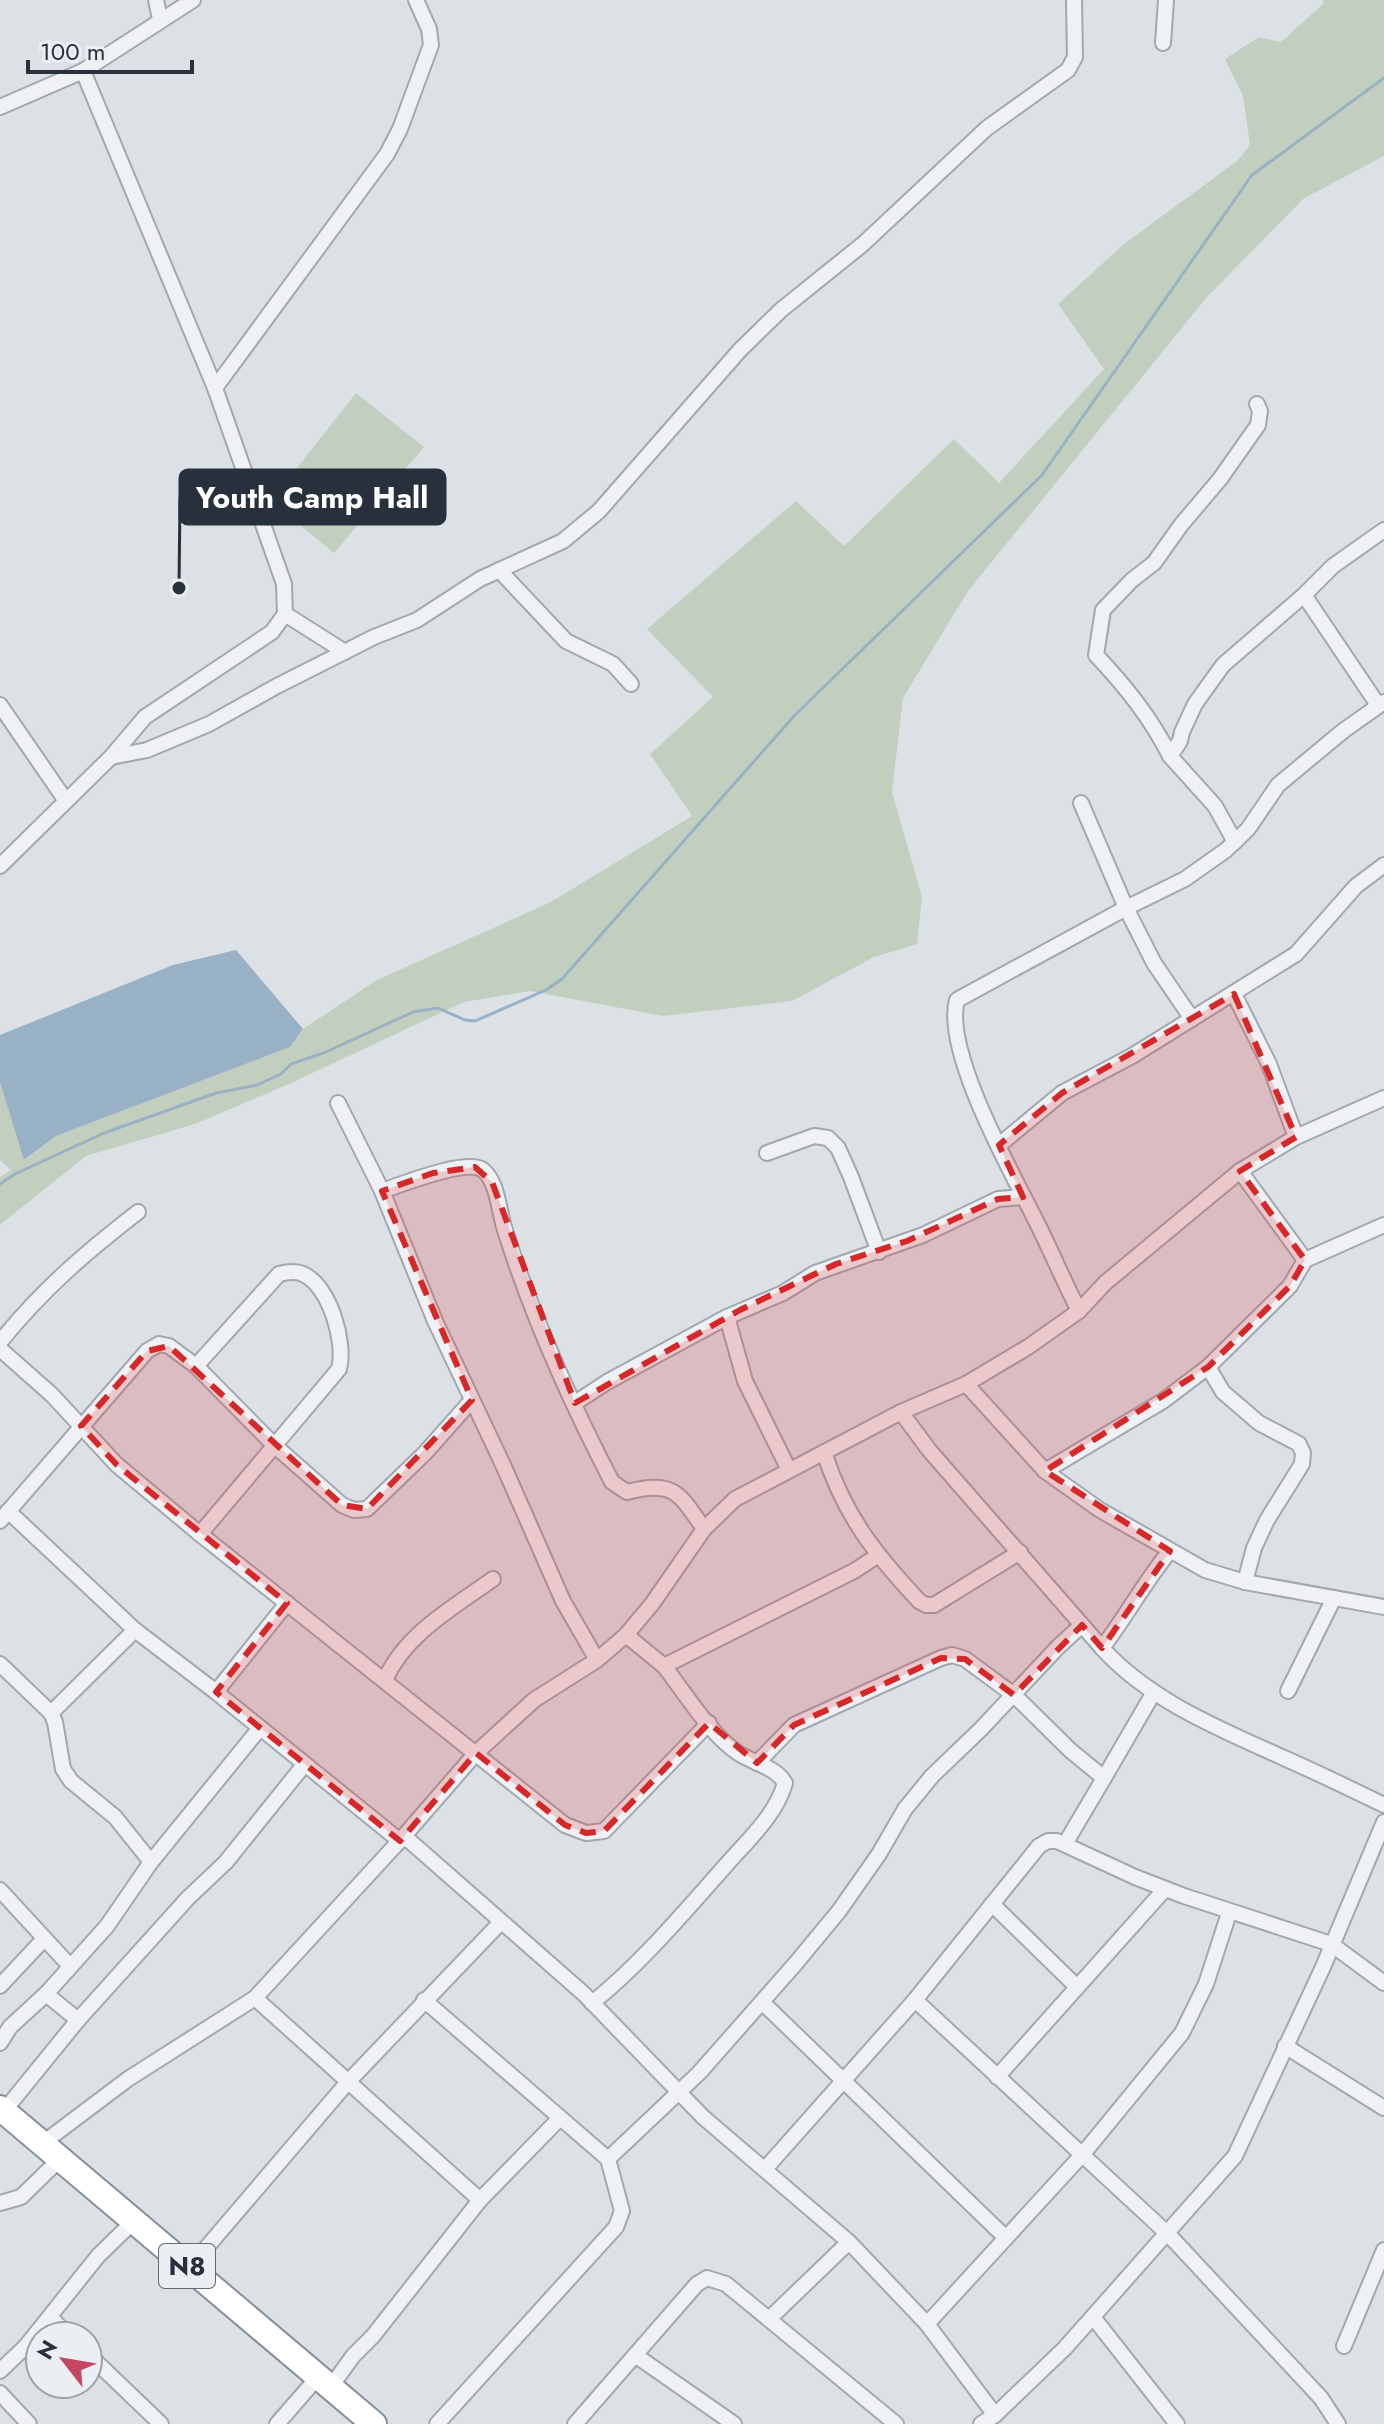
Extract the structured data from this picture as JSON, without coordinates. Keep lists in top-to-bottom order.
{
  "streets": {
    "highway": ["N8"]
  },
  "places": ["Youth Camp Hall"],
  "scale_bar": "100 m",
  "north": "top left"
}
